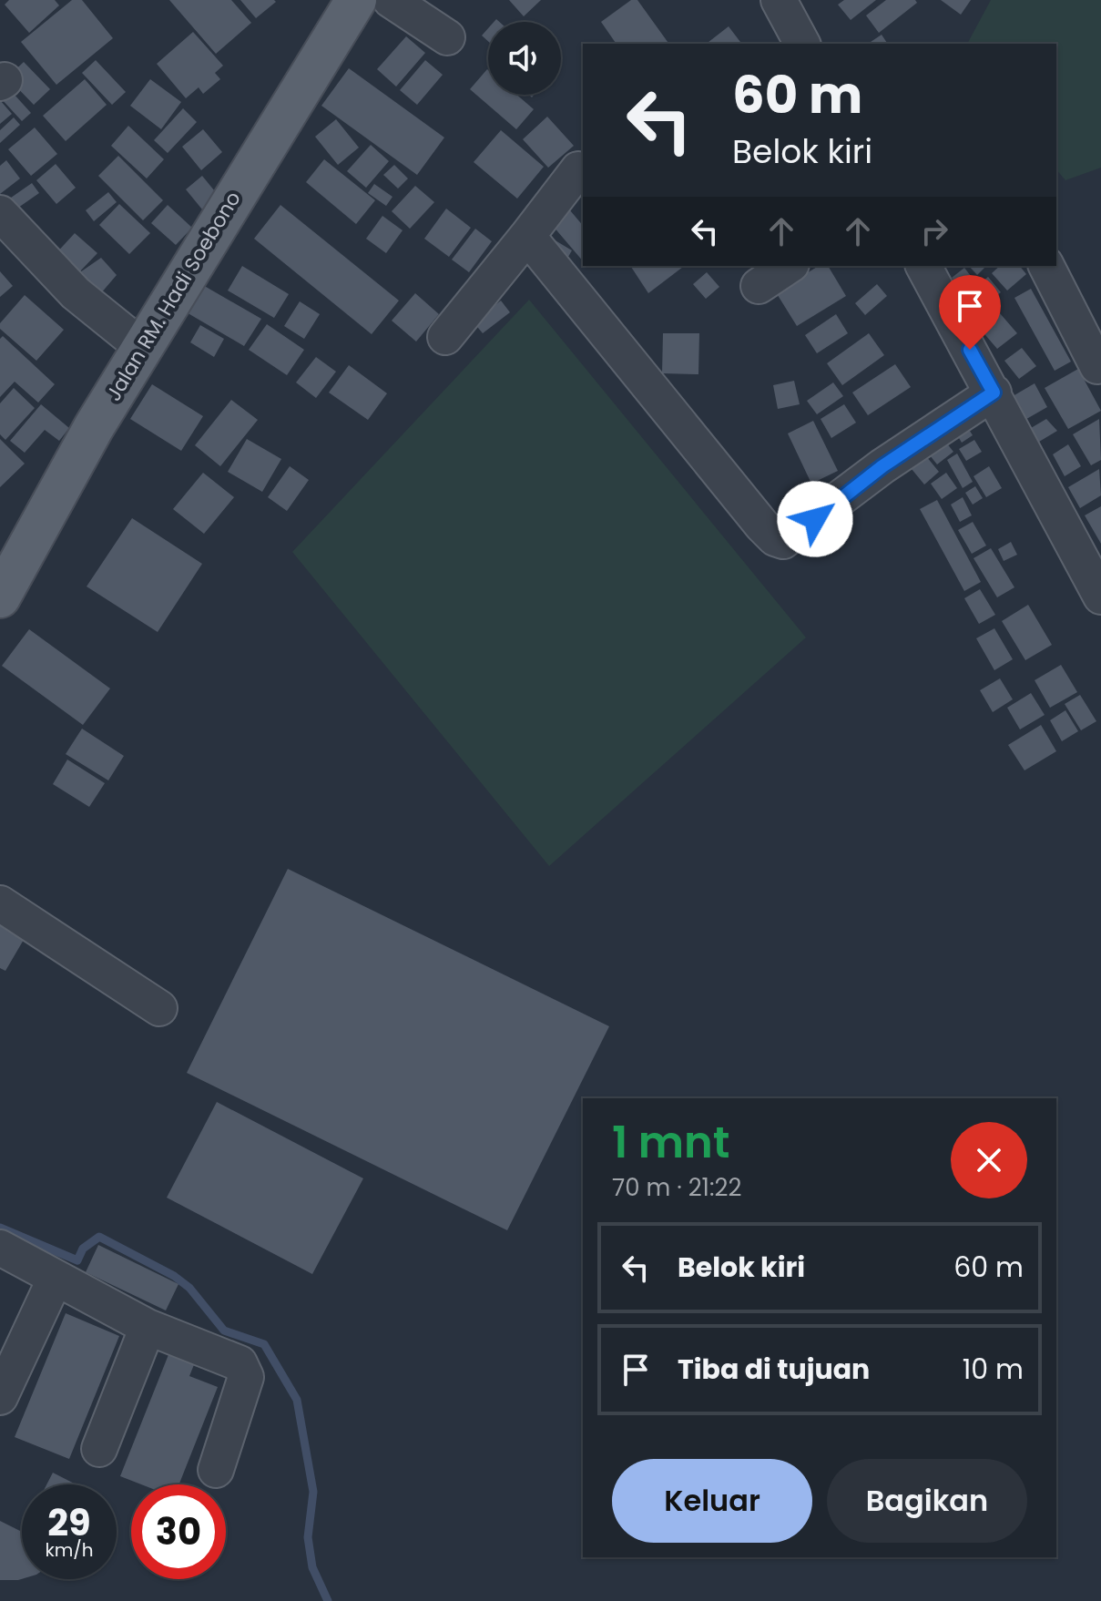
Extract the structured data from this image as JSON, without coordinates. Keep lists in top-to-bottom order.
{
  "streets": {
    "main road": ["Jalan RM. Hadi Soebono"]
  },
  "page": {
    "turn": ["60 m", "Belok kiri"],
    "heading": ["1 mnt", "70 m · 21:22"],
    "list": [
      {
        "name": "Belok kiri",
        "value": "60 m"
      },
      {
        "name": "Tiba di tujuan",
        "value": "10 m"
      }
    ],
    "buttons": ["Keluar", "Bagikan"],
    "speed": "29 km/h",
    "limit": "30"
  }
}
